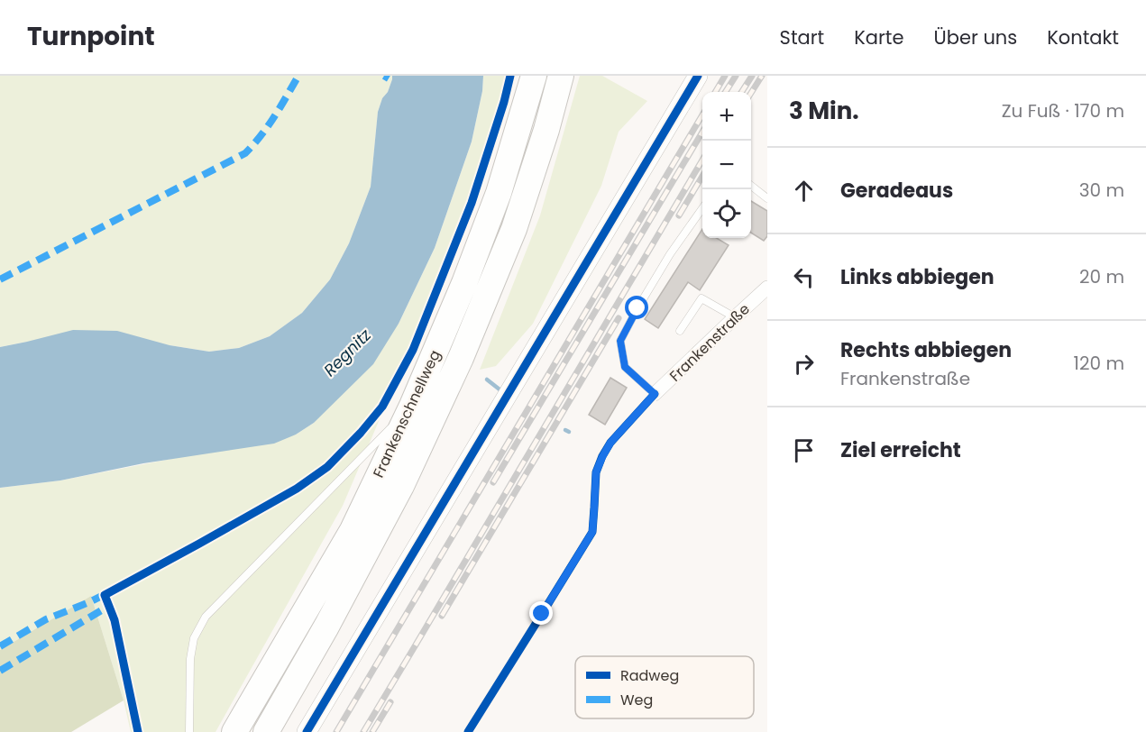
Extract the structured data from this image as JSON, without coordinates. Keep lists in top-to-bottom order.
{
  "streets": {
    "highway": ["Frankenschnellweg"],
    "street": ["Frankenstraße"]
  },
  "water": ["Regnitz"],
  "legend": ["Radweg", "Weg"],
  "page": {
    "header": "Turnpoint",
    "nav": [
      "Start",
      "Karte",
      "Über uns",
      "Kontakt"
    ],
    "heading": ["3 Min.", "Zu Fuß · 170 m"],
    "map_buttons": ["+", "−"],
    "list": [
      ["Geradeaus", "30 m"],
      ["Links abbiegen", "20 m"],
      ["Rechts abbiegen", "Frankenstraße", "120 m"],
      "Ziel erreicht"
    ]
  }
}
